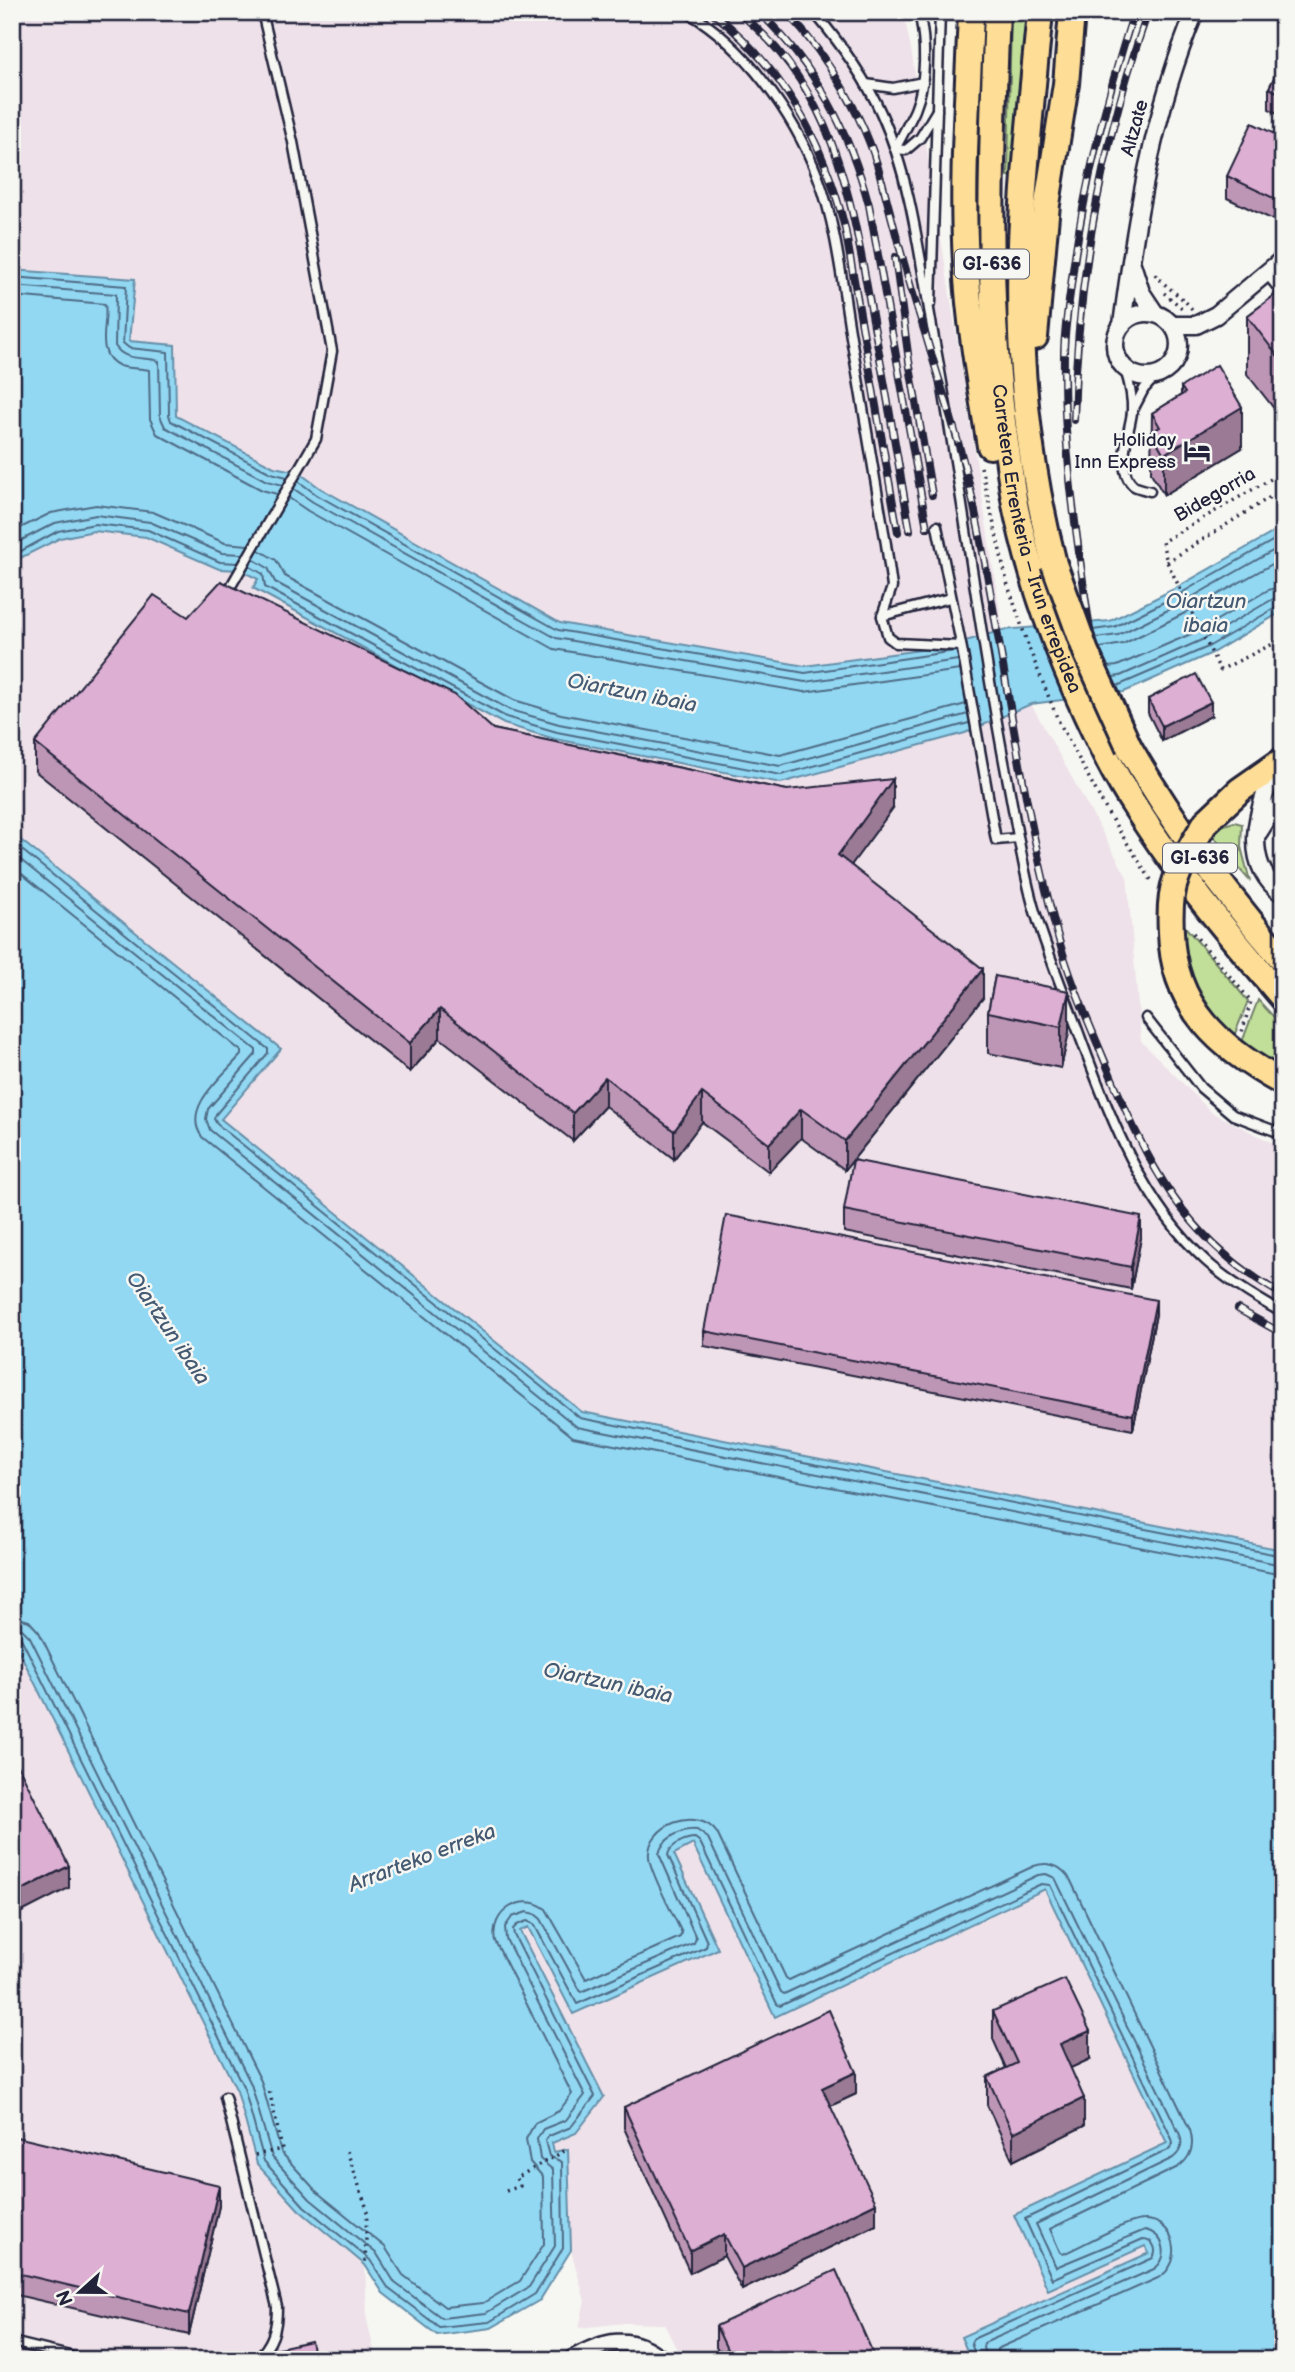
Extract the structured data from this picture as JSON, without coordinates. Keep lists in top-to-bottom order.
{
  "streets": {
    "main road": ["GI-636", "Carretera Errenteria – Irun errepidea"],
    "street": ["Altzate"],
    "path": ["Bidegorria"]
  },
  "water": ["Oiartzun ibaia", "Arrarteko erreka"],
  "places": {
    "hotel": ["Holiday Inn Express"]
  },
  "north": "left"
}
